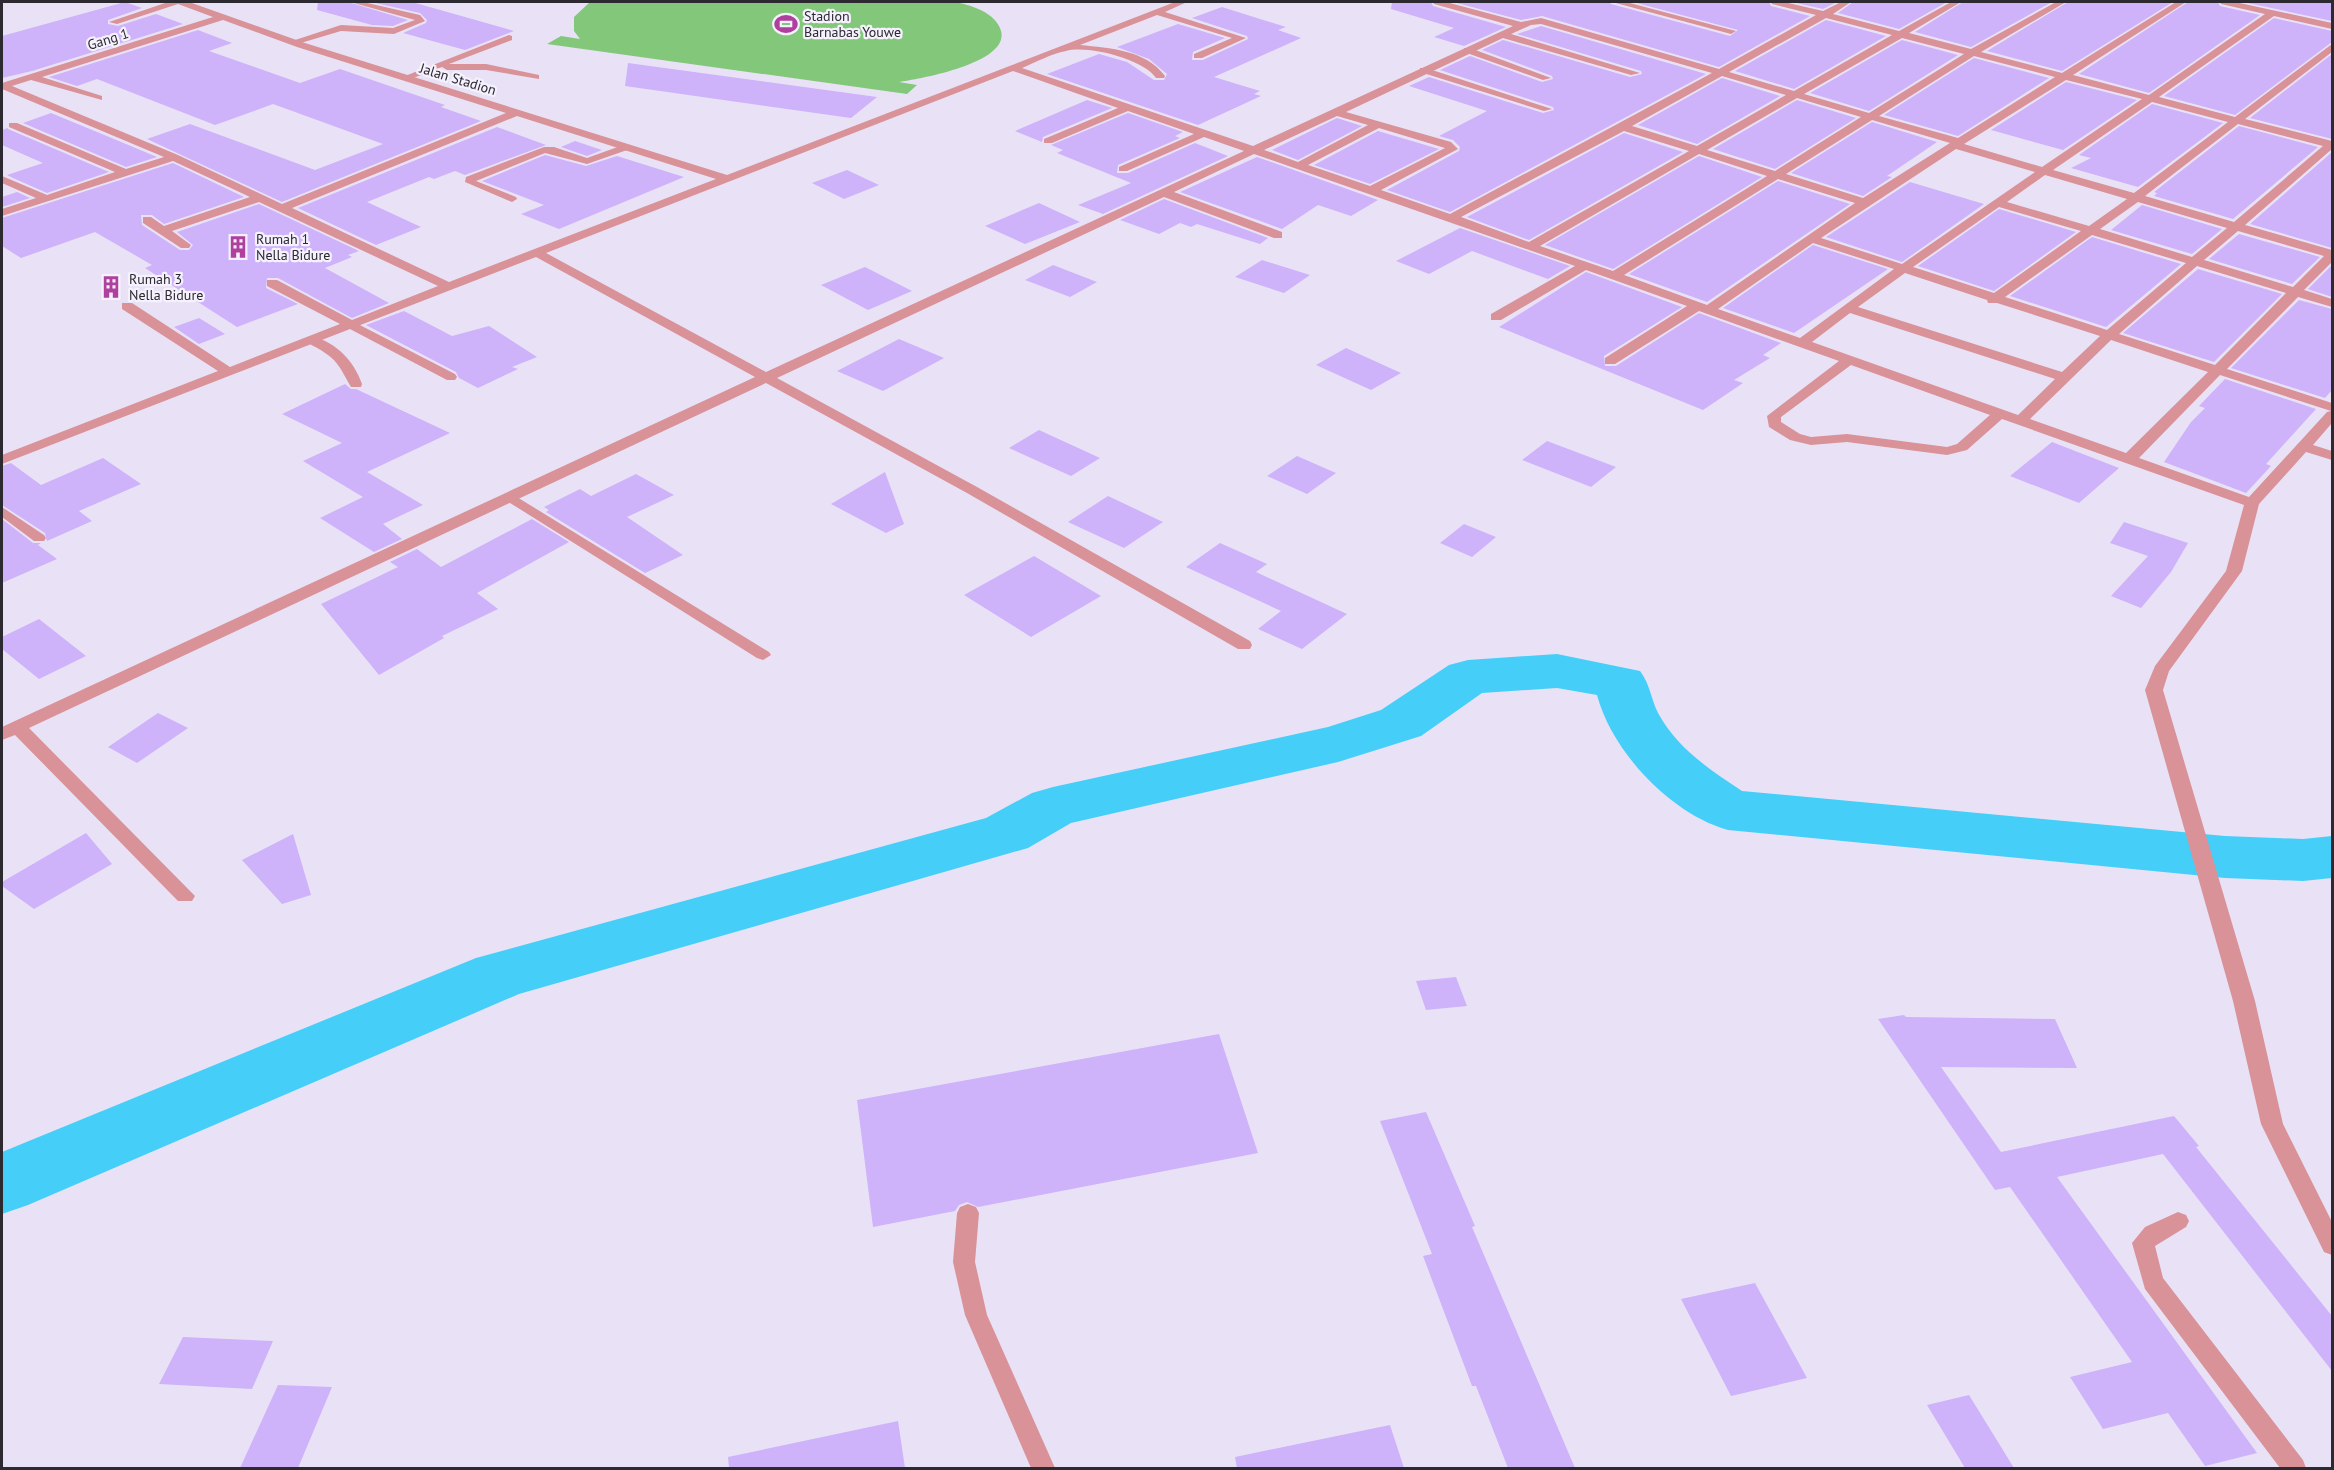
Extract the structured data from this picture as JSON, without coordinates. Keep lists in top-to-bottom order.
{
  "streets": {
    "street": ["Gang 1", "Jalan Stadion"]
  },
  "crossings": [
    ["Gang 1", "Jalan Stadion"]
  ],
  "places": {
    "sports": ["Stadion Barnabas Youwe"],
    "building": ["Rumah 1 Nella Bidure", "Rumah 3 Nella Bidure"]
  }
}
